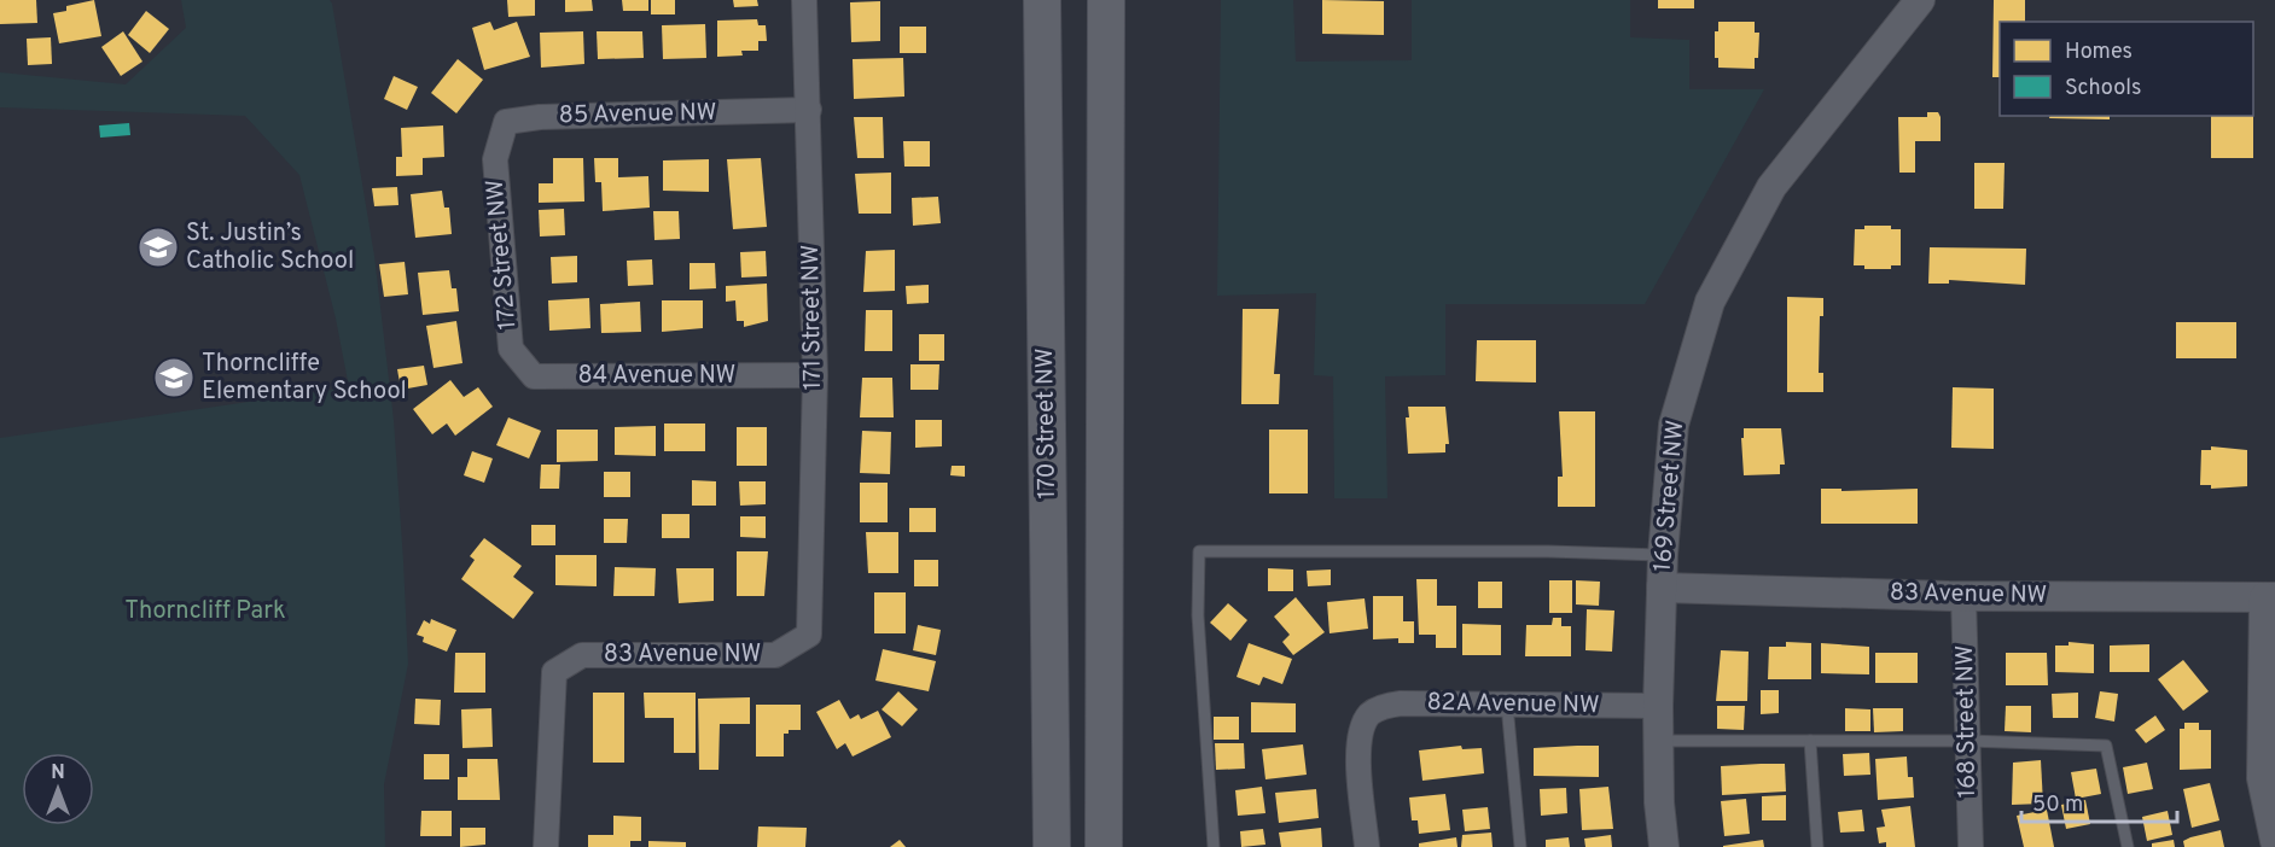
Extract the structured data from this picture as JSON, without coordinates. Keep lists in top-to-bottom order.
{
  "streets": {
    "main road": ["170 Street NW"],
    "street": [
      "85 Avenue NW",
      "172 Street NW",
      "171 Street NW",
      "84 Avenue NW",
      "169 Street NW",
      "83 Avenue NW",
      "82A Avenue NW",
      "168 Street NW"
    ]
  },
  "crossings": [
    ["85 Avenue NW", "172 Street NW"],
    ["85 Avenue NW", "171 Street NW"],
    ["172 Street NW", "84 Avenue NW"],
    ["171 Street NW", "84 Avenue NW"],
    ["171 Street NW", "83 Avenue NW"],
    ["169 Street NW", "83 Avenue NW"],
    ["169 Street NW", "82A Avenue NW"],
    ["83 Avenue NW", "168 Street NW"]
  ],
  "parks": ["Thorncliff Park"],
  "places": {
    "school or university": ["St. Justin’s Catholic School", "Thorncliffe Elementary School"]
  },
  "legend": ["Homes", "Schools"],
  "scale_bar": "50 m",
  "north": "top"
}
